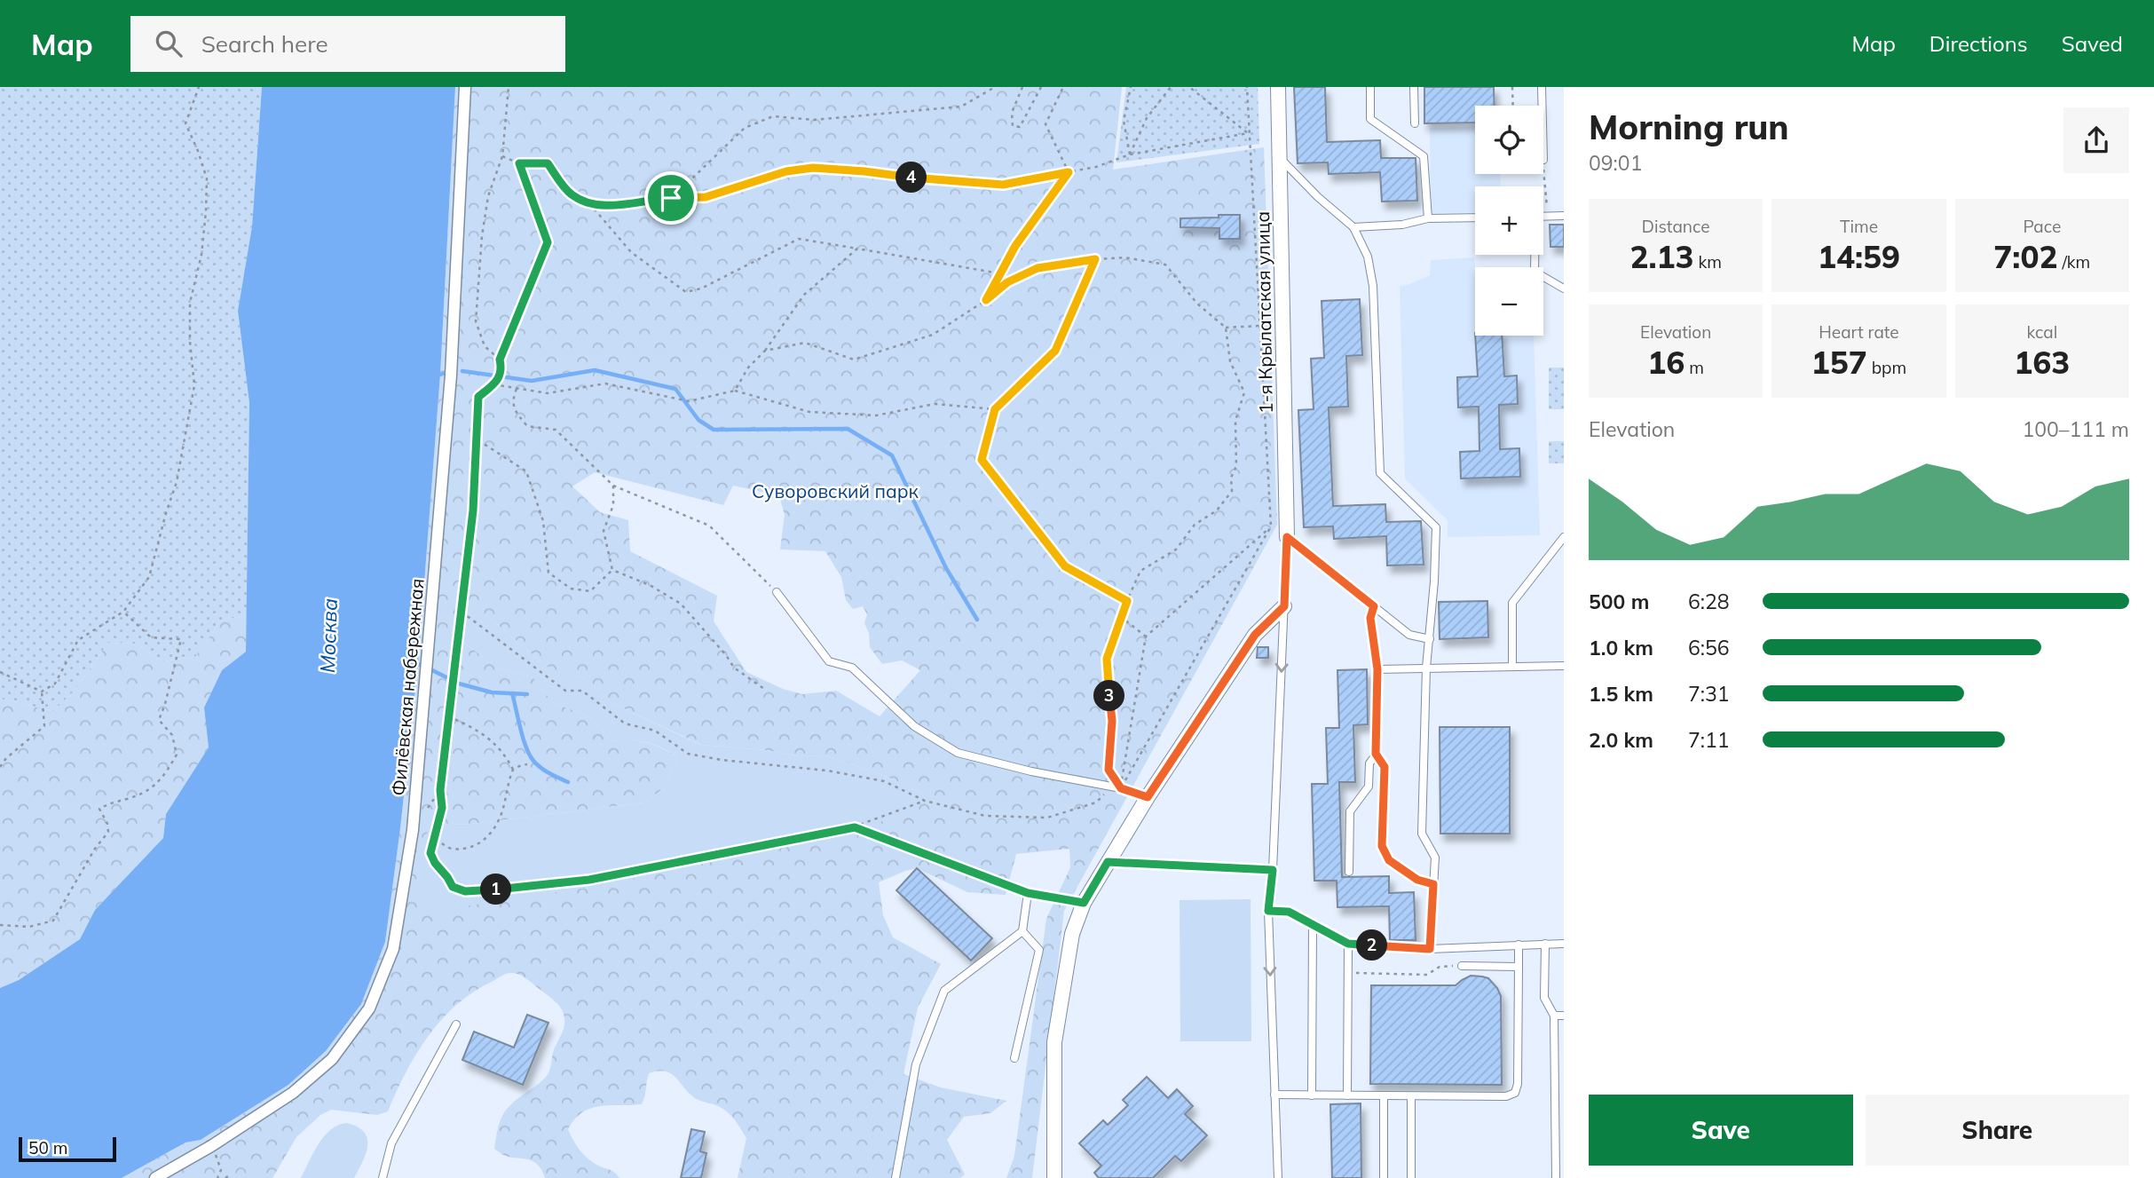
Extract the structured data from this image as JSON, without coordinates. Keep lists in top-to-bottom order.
{
  "streets": {
    "street": ["1-я Крылатская улица", "Филёвская набережная"]
  },
  "water": ["Москва"],
  "parks": ["Суворовский парк"],
  "scale_bar": "50 m",
  "page": {
    "header": "Map",
    "search": "Search here",
    "nav": ["Map", "Directions", "Saved"],
    "heading": ["Morning run", "09:01"],
    "map_buttons": ["+", "−"],
    "pins": [
      "4",
      "3",
      "1",
      "2"
    ],
    "stats": [
      ["Distance", "2.13 km"],
      ["Time", "14:59"],
      ["Pace", "7:02 /km"],
      ["Elevation", "16 m"],
      ["Heart rate", "157 bpm"],
      ["kcal", "163"]
    ],
    "chart": ["Elevation", "100–111 m"],
    "list": [
      {
        "name": "500 m",
        "note": "6:28"
      },
      {
        "name": "1.0 km",
        "note": "6:56"
      },
      {
        "name": "1.5 km",
        "note": "7:31"
      },
      {
        "name": "2.0 km",
        "note": "7:11"
      }
    ],
    "buttons": ["Save", "Share"],
    "scale": "50 m"
  }
}
